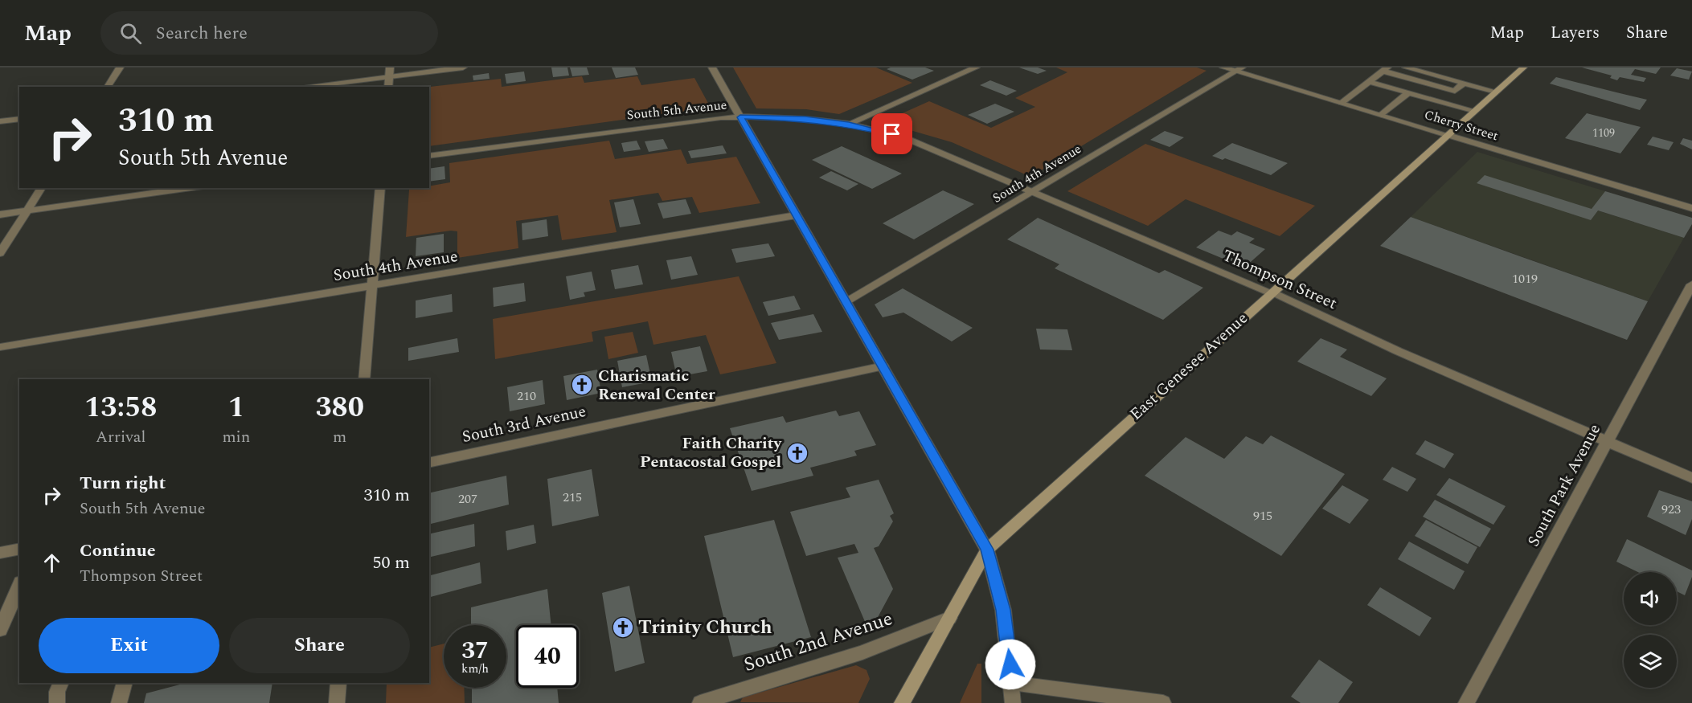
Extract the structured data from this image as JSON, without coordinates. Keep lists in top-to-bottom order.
{
  "streets": {
    "main road": ["East Genesee Avenue"],
    "street": [
      "South 5th Avenue",
      "Cherry Street",
      "South 4th Avenue",
      "Thompson Street",
      "South 3rd Avenue",
      "South Park Avenue",
      "South 2nd Avenue"
    ]
  },
  "crossings": [
    ["South 5th Avenue", "Thompson Street"],
    ["Cherry Street", "South 4th Avenue"],
    ["Cherry Street", "East Genesee Avenue"],
    ["South 4th Avenue", "Thompson Street"],
    ["Thompson Street", "East Genesee Avenue"],
    ["Thompson Street", "South Park Avenue"],
    ["East Genesee Avenue", "South 2nd Avenue"]
  ],
  "places": {
    "church": ["Charismatic Renewal Center", "Faith Charity Pentacostal Gospel", "Trinity Church"]
  },
  "house_numbers": [
    "1109",
    "1019",
    "210",
    "215",
    "207",
    "923",
    "915"
  ],
  "page": {
    "header": "Map",
    "search": "Search here",
    "nav": ["Map", "Layers", "Share"],
    "turn": ["310 m", "South 5th Avenue"],
    "eta": [
      "13:58",
      "Arrival",
      "1",
      "min",
      "380",
      "m"
    ],
    "list": [
      {
        "name": "Turn right",
        "note": "South 5th Avenue",
        "value": "310 m"
      },
      {
        "name": "Continue",
        "note": "Thompson Street",
        "value": "50 m"
      }
    ],
    "buttons": ["Exit", "Share"],
    "speed": "37 km/h",
    "limit": "40"
  }
}
